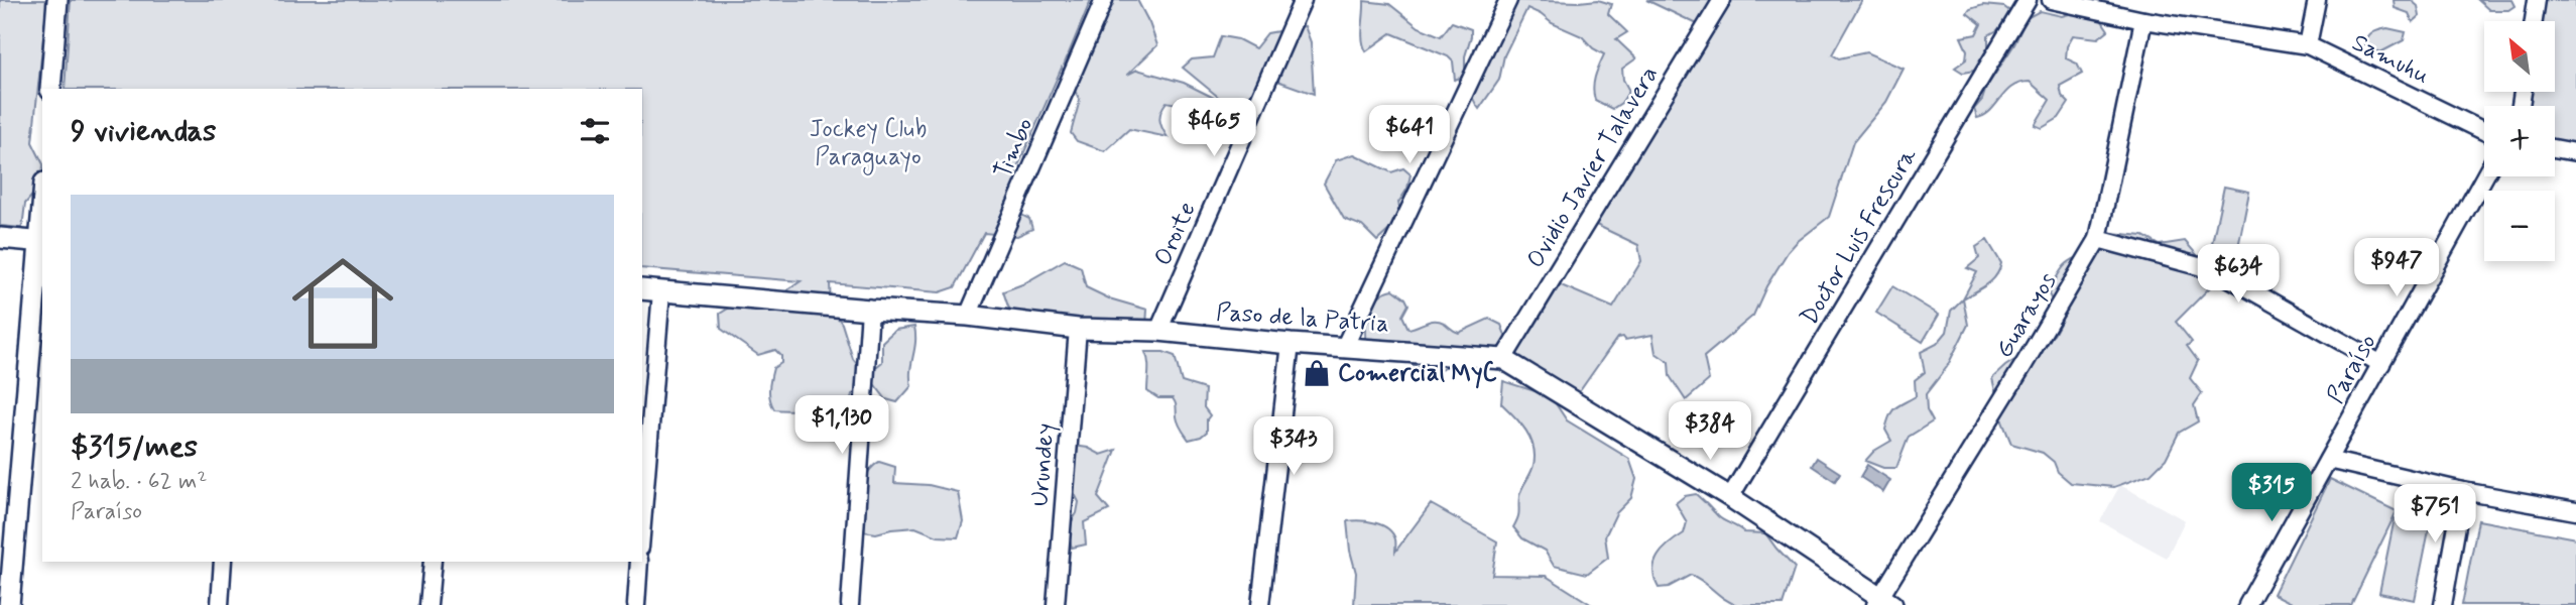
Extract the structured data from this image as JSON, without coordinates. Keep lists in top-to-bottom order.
{
  "streets": {
    "street": [
      "Samuhu",
      "Timbo",
      "Ovidio Javier Talavera",
      "Oroite",
      "Doctor Luis Frescura",
      "Guarayos",
      "Paso de la Patria",
      "Paraíso",
      "Urundey"
    ]
  },
  "crossings": [
    ["Samuhu", "Guarayos"],
    ["Timbo", "Paso de la Patria"],
    ["Ovidio Javier Talavera", "Paso de la Patria"],
    ["Oroite", "Paso de la Patria"],
    ["Doctor Luis Frescura", "Paso de la Patria"],
    ["Guarayos", "Paso de la Patria"],
    ["Paso de la Patria", "Urundey"]
  ],
  "parks": ["Jockey Club Paraguayo"],
  "places": {
    "shop": ["Comercial MyC"]
  },
  "north": "top left",
  "page": {
    "map_buttons": ["+", "−"],
    "heading": "9 viviendas",
    "price": [
      "$465",
      "$641",
      "$947",
      "$634",
      "$1,130",
      "$384",
      "$343",
      "$315",
      "$751"
    ],
    "list": [
      {
        "name": "$315/mes",
        "note": "2 hab. · 62 m² · Paraíso"
      }
    ]
  }
}
